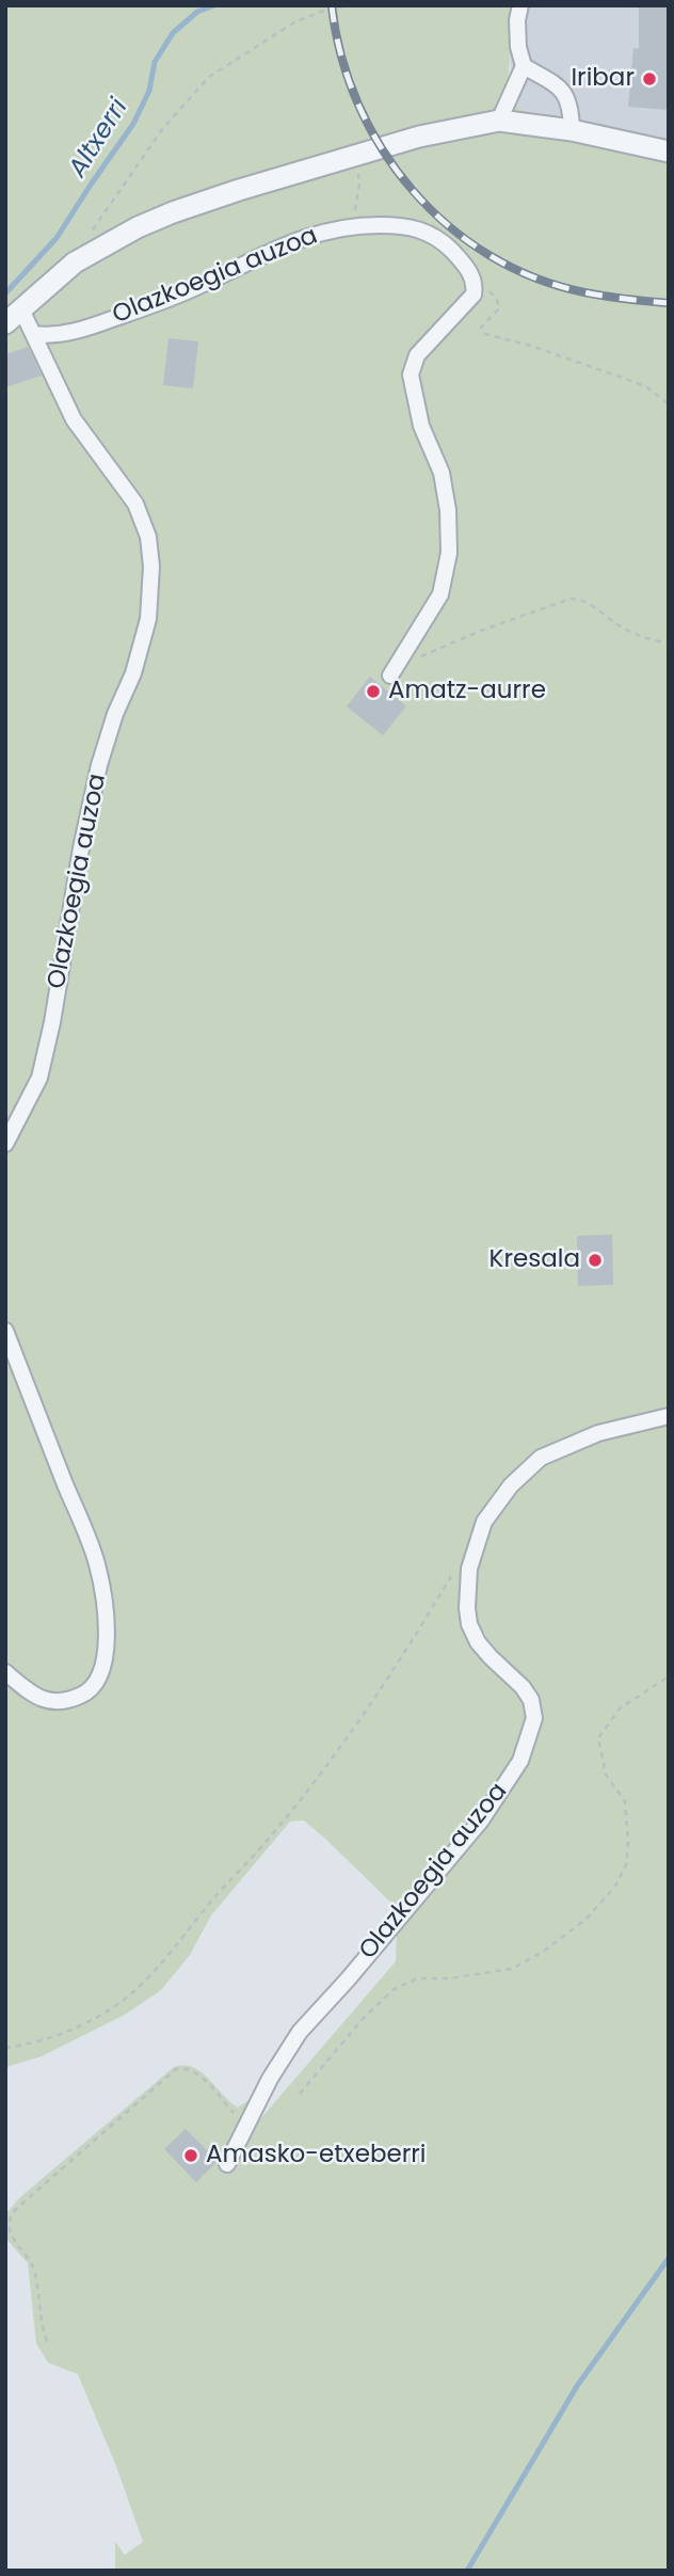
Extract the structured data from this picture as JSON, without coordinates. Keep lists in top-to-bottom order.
{
  "streets": {
    "street": ["Olazkoegia auzoa"]
  },
  "water": ["Altxerri"],
  "places": [
    "Iribar",
    "Amatz-aurre",
    "Kresala",
    "Amasko-etxeberri"
  ]
}
